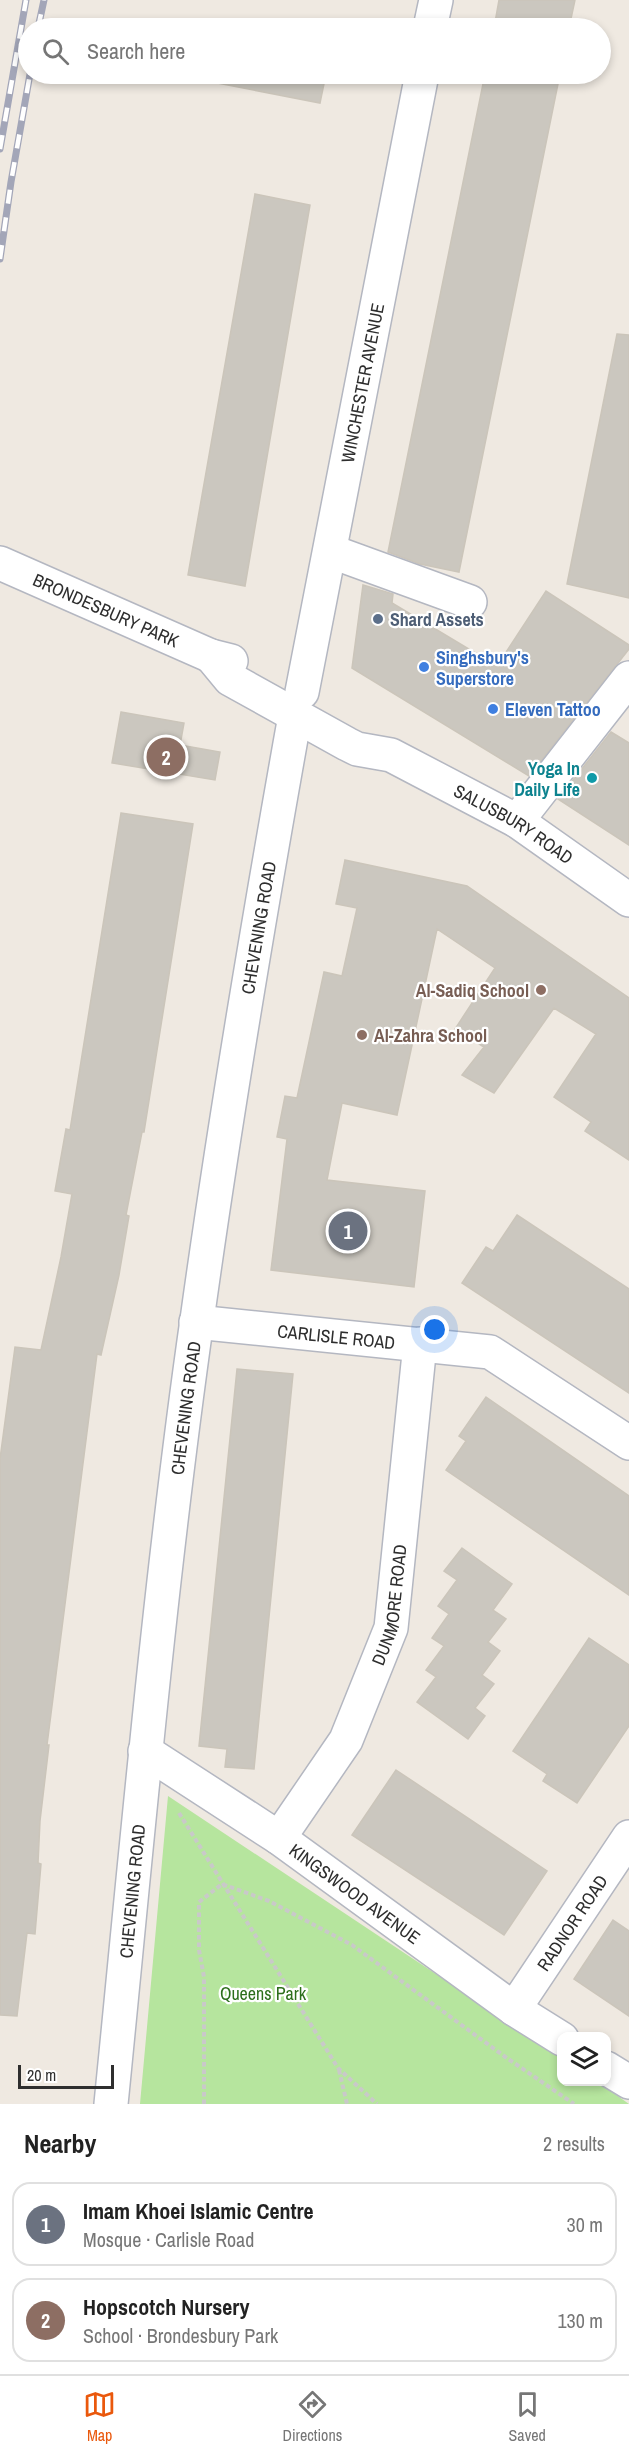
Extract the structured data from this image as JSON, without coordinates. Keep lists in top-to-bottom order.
{
  "streets": {
    "street": [
      "WINCHESTER AVENUE",
      "BRONDESBURY PARK",
      "SALUSBURY ROAD",
      "CHEVENING ROAD",
      "CARLISLE ROAD",
      "DUNMORE ROAD",
      "KINGSWOOD AVENUE",
      "RADNOR ROAD"
    ]
  },
  "crossings": [
    ["WINCHESTER AVENUE", "BRONDESBURY PARK"],
    ["WINCHESTER AVENUE", "SALUSBURY ROAD"],
    ["WINCHESTER AVENUE", "CHEVENING ROAD"],
    ["BRONDESBURY PARK", "SALUSBURY ROAD"],
    ["BRONDESBURY PARK", "CHEVENING ROAD"],
    ["SALUSBURY ROAD", "CHEVENING ROAD"],
    ["CHEVENING ROAD", "CARLISLE ROAD"],
    ["CHEVENING ROAD", "KINGSWOOD AVENUE"],
    ["CARLISLE ROAD", "DUNMORE ROAD"],
    ["DUNMORE ROAD", "KINGSWOOD AVENUE"],
    ["KINGSWOOD AVENUE", "RADNOR ROAD"]
  ],
  "parks": ["Queens Park"],
  "places": [
    "Shard Assets",
    "Singhsbury's Superstore",
    "Eleven Tattoo",
    "Yoga In Daily Life",
    "Al-Sadiq School",
    "Al-Zahra School"
  ],
  "scale_bar": "20 m",
  "page": {
    "search": "Search here",
    "pins": ["2", "1"],
    "scale": "20 m",
    "heading": ["Nearby", "2 results"],
    "list": [
      {
        "mark": "1",
        "name": "Imam Khoei Islamic Centre",
        "note": "Mosque · Carlisle Road",
        "value": "30 m"
      },
      {
        "mark": "2",
        "name": "Hopscotch Nursery",
        "note": "School · Brondesbury Park",
        "value": "130 m"
      }
    ],
    "nav": ["Map", "Directions", "Saved"]
  }
}
